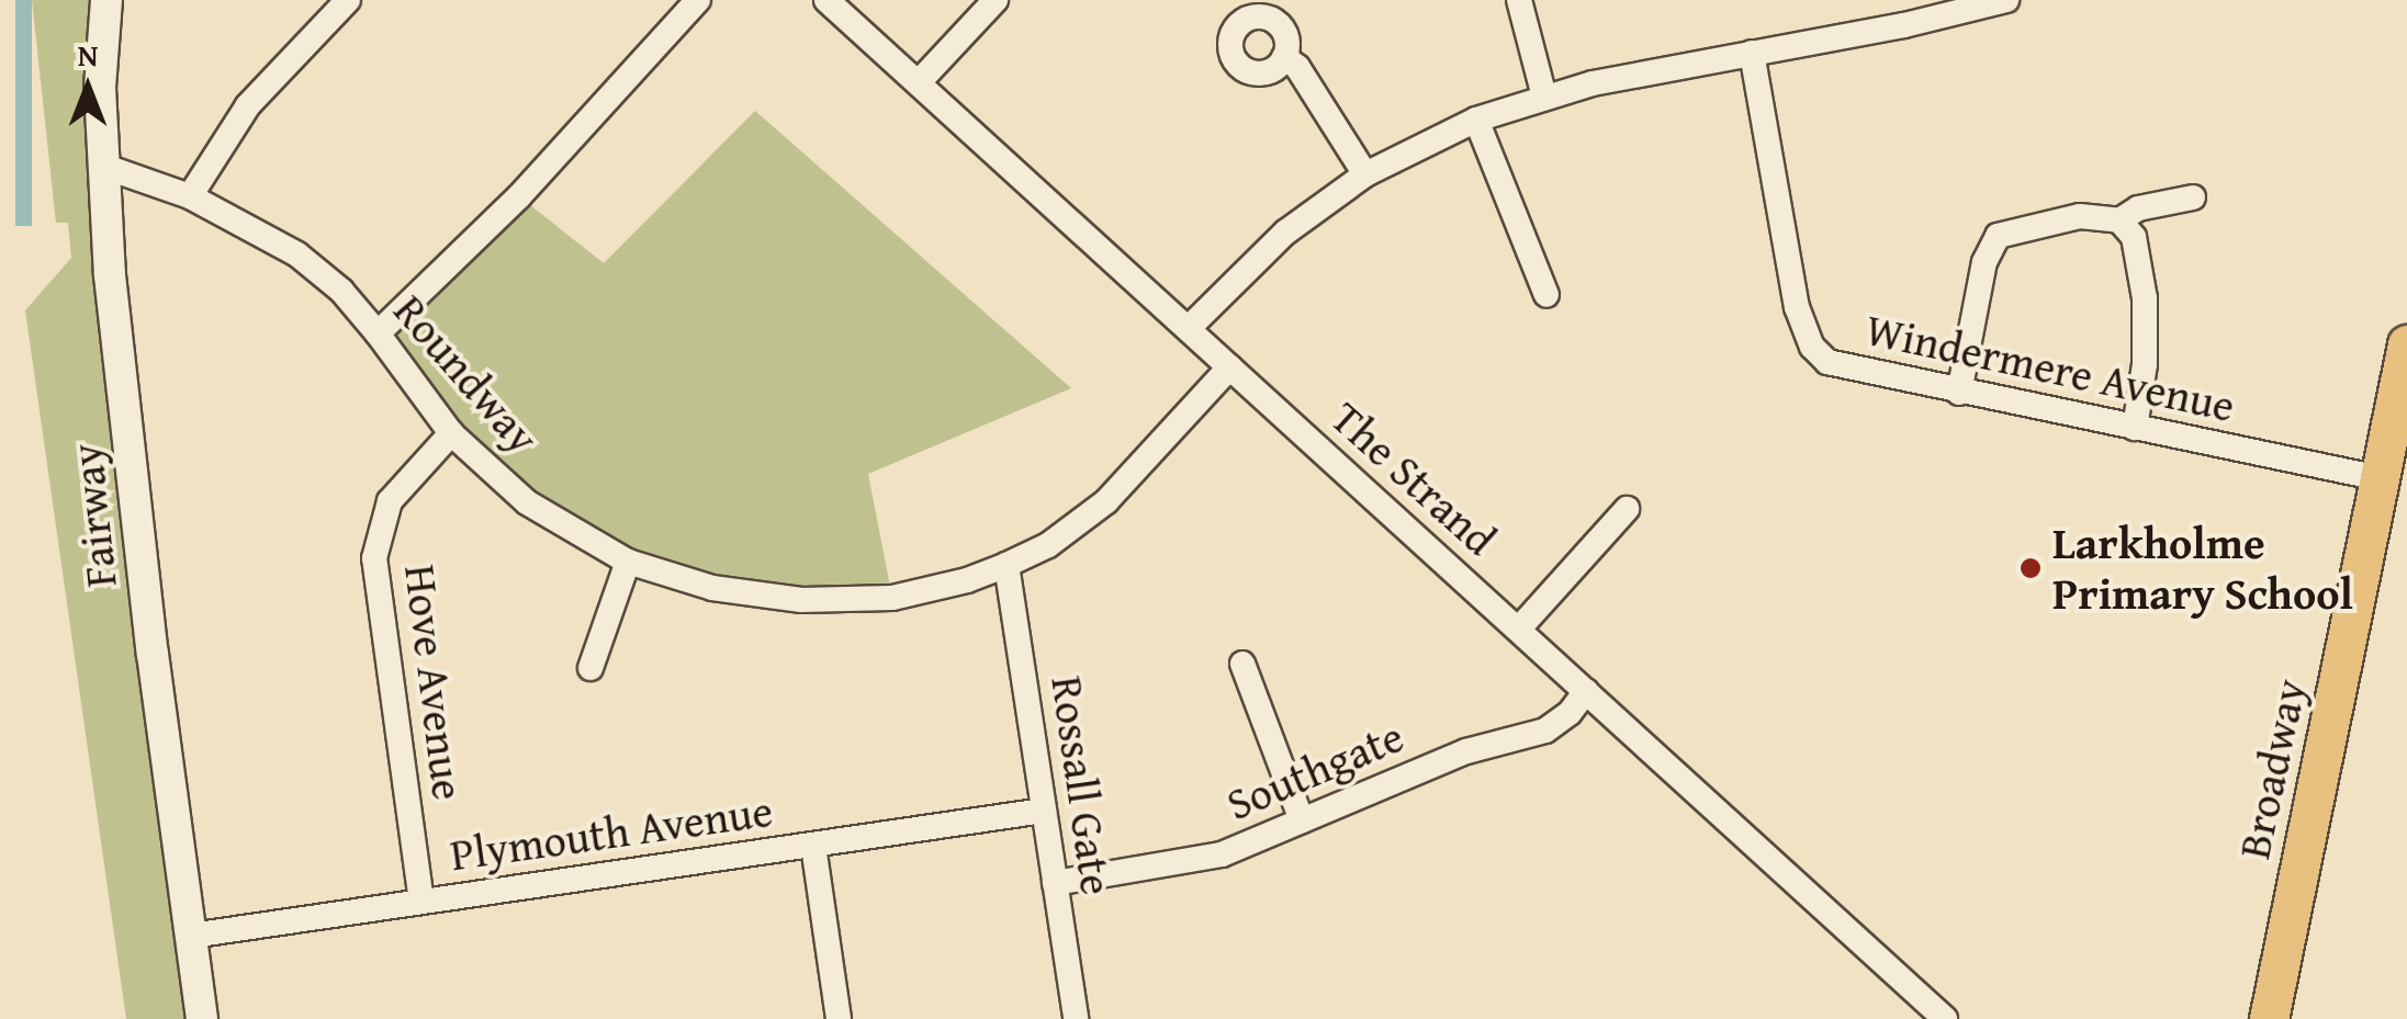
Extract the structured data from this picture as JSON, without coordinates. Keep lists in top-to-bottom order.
{
  "streets": {
    "main road": ["Broadway"],
    "street": [
      "Windermere Avenue",
      "Roundway",
      "The Strand",
      "Fairway",
      "Hove Avenue",
      "Southgate",
      "Rossall Gate",
      "Plymouth Avenue"
    ]
  },
  "crossings": [
    ["Windermere Avenue", "Broadway"],
    ["Roundway", "The Strand"],
    ["Roundway", "Fairway"],
    ["Roundway", "Hove Avenue"],
    ["Roundway", "Rossall Gate"],
    ["The Strand", "Southgate"],
    ["Fairway", "Plymouth Avenue"],
    ["Hove Avenue", "Plymouth Avenue"],
    ["Southgate", "Rossall Gate"],
    ["Rossall Gate", "Plymouth Avenue"]
  ],
  "places": ["Larkholme Primary School"],
  "north": "top"
}
